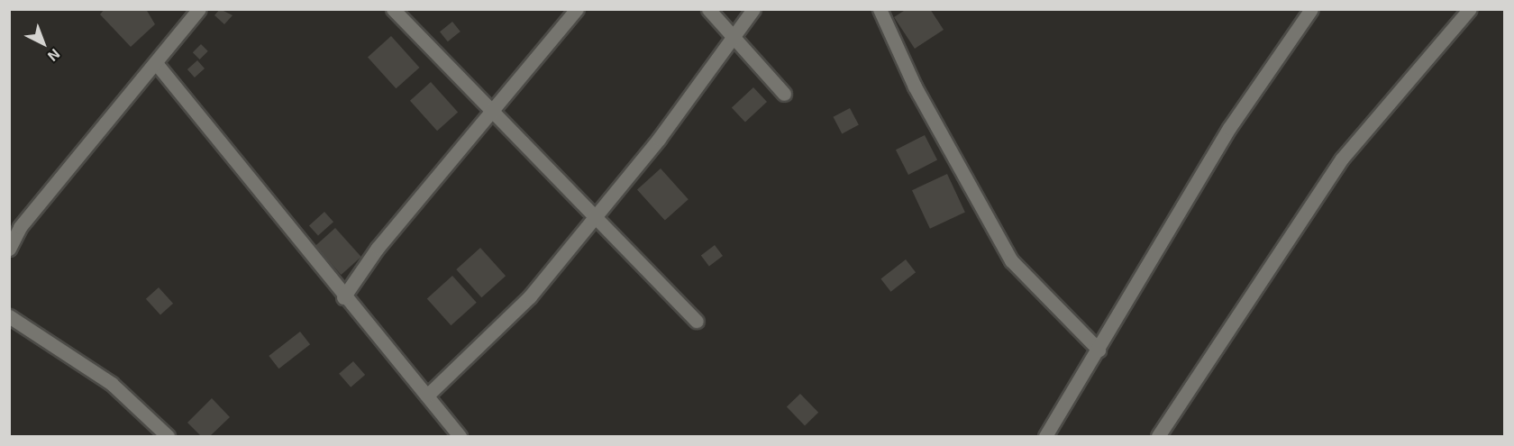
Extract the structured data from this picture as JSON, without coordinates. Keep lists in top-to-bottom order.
{
  "north": "bottom right"
}
